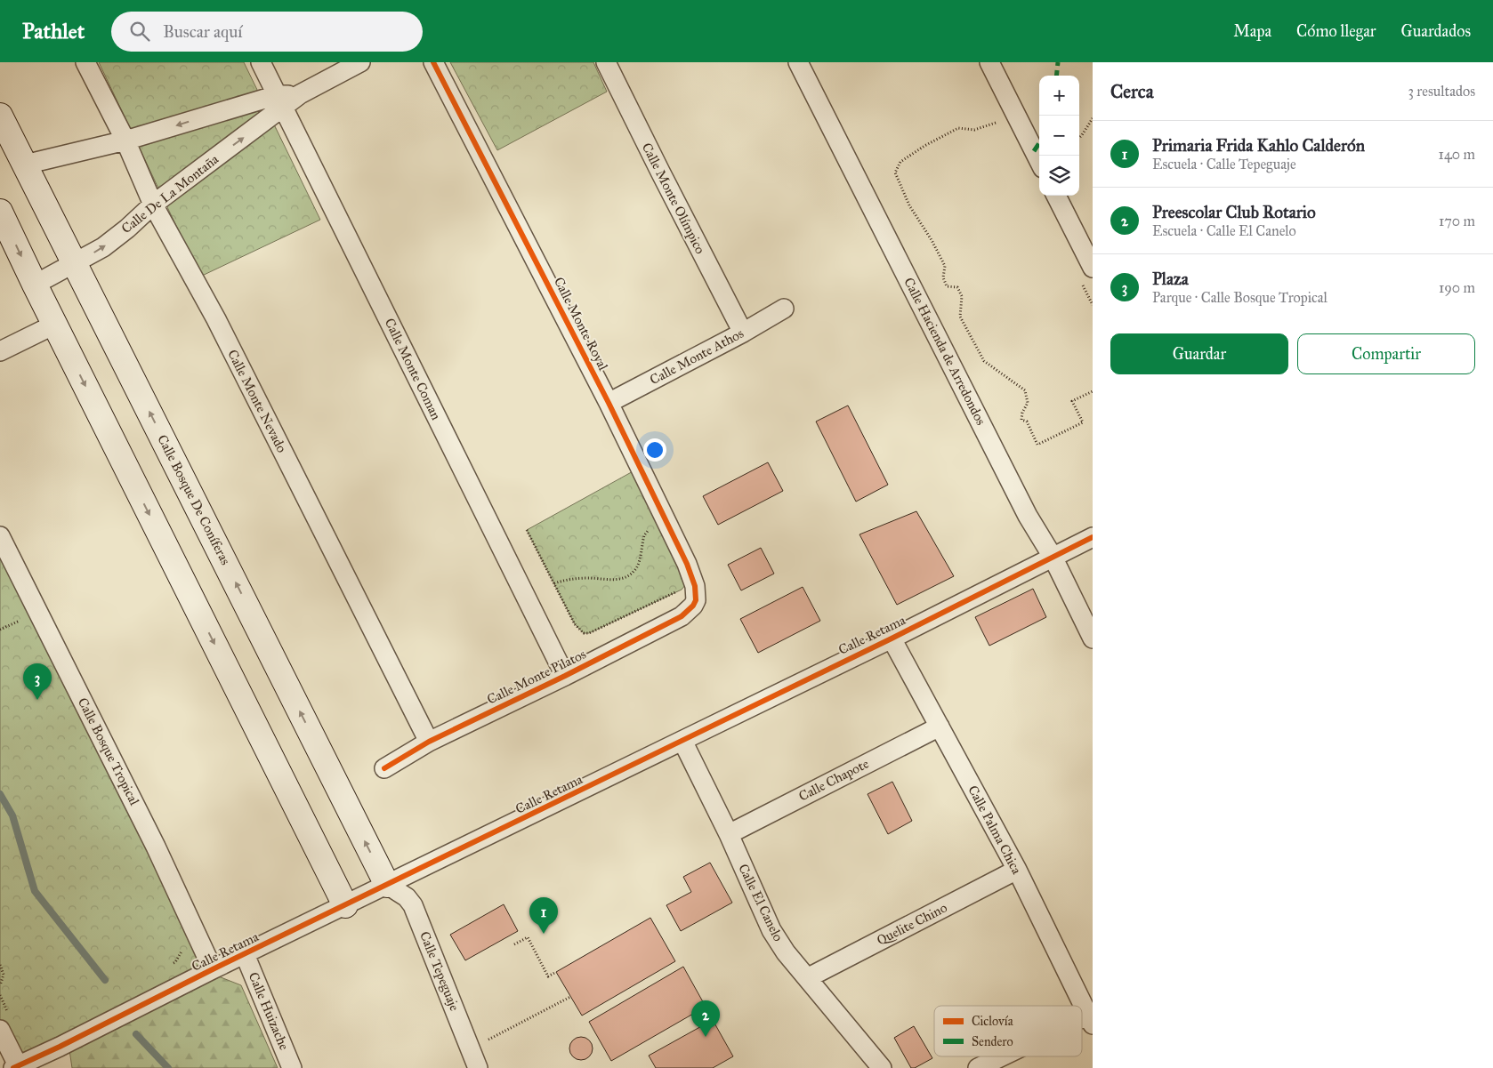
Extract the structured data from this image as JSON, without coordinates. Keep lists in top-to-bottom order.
{
  "streets": {
    "street": [
      "Calle De La Montaña",
      "Calle Monte Olímpico",
      "Calle Monte Royal",
      "Calle Hacienda de Arredondos",
      "Calle Monte Athos",
      "Calle Monte Coman",
      "Calle Monte Nevado",
      "Calle Bosque De Coníferas",
      "Calle Retama",
      "Calle Monte Pilatos",
      "Calle Bosque Tropical",
      "Calle Chapote",
      "Calle Palma Chica",
      "Calle El Canelo",
      "Quelite Chino",
      "Calle Tepeguaje",
      "Calle Huizache"
    ]
  },
  "crossings": [
    ["Calle De La Montaña", "Calle Monte Coman"],
    ["Calle De La Montaña", "Calle Monte Nevado"],
    ["Calle De La Montaña", "Calle Bosque De Coníferas"],
    ["Calle Monte Olímpico", "Calle Monte Athos"],
    ["Calle Monte Royal", "Calle Monte Athos"],
    ["Calle Monte Royal", "Calle Monte Pilatos"],
    ["Calle Hacienda de Arredondos", "Calle Retama"],
    ["Calle Monte Coman", "Calle Monte Pilatos"],
    ["Calle Monte Nevado", "Calle Monte Pilatos"],
    ["Calle Bosque De Coníferas", "Calle Retama"],
    ["Calle Bosque De Coníferas", "Calle Tepeguaje"],
    ["Calle Retama", "Calle Bosque Tropical"],
    ["Calle Retama", "Calle Palma Chica"],
    ["Calle Retama", "Calle El Canelo"],
    ["Calle Retama", "Calle Tepeguaje"],
    ["Calle Retama", "Calle Huizache"],
    ["Calle Chapote", "Calle Palma Chica"],
    ["Calle Chapote", "Calle El Canelo"],
    ["Calle Palma Chica", "Quelite Chino"],
    ["Calle El Canelo", "Quelite Chino"]
  ],
  "legend": ["Ciclovía", "Sendero"],
  "page": {
    "header": "Pathlet",
    "search": "Buscar aquí",
    "nav": ["Mapa", "Cómo llegar", "Guardados"],
    "heading": ["Cerca", "3 resultados"],
    "map_buttons": ["+", "−"],
    "list": [
      {
        "mark": "1",
        "name": "Primaria Frida Kahlo Calderón",
        "note": "Escuela · Calle Tepeguaje",
        "value": "140 m"
      },
      {
        "mark": "2",
        "name": "Preescolar Club Rotario",
        "note": "Escuela · Calle El Canelo",
        "value": "170 m"
      },
      {
        "mark": "3",
        "name": "Plaza",
        "note": "Parque · Calle Bosque Tropical",
        "value": "190 m"
      }
    ],
    "buttons": ["Guardar", "Compartir"],
    "pins": ["3", "1", "2"]
  }
}
